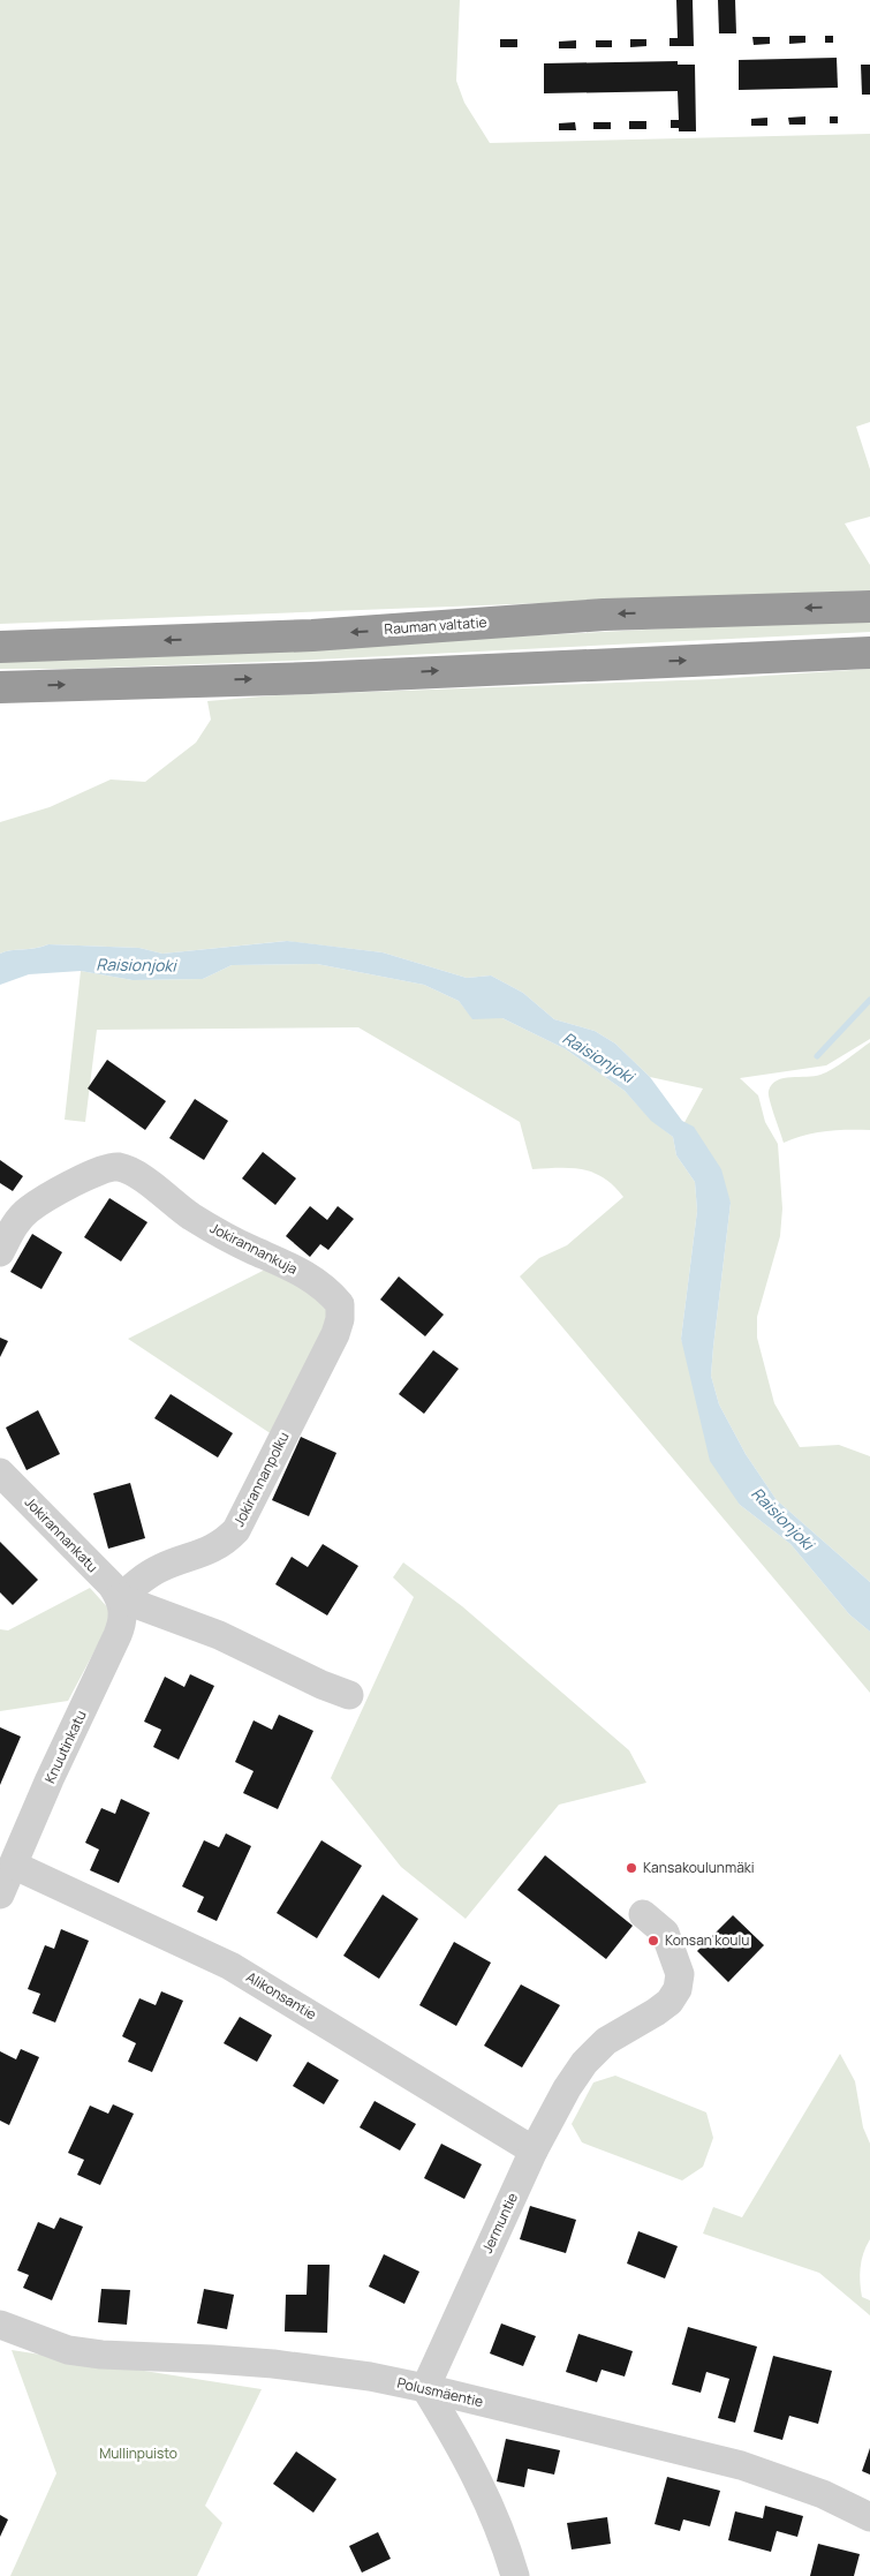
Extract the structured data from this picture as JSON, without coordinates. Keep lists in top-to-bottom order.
{
  "streets": {
    "highway": ["Rauman valtatie"],
    "street": [
      "Jokirannankuja",
      "Jokirannanpolku",
      "Jokirannankatu",
      "Knuutinkatu",
      "Alikonsantie",
      "Jermuntie",
      "Polusmäentie"
    ]
  },
  "crossings": [
    ["Jokirannankuja", "Jokirannanpolku"],
    ["Jokirannanpolku", "Jokirannankatu"],
    ["Jokirannanpolku", "Knuutinkatu"],
    ["Jokirannankatu", "Knuutinkatu"],
    ["Knuutinkatu", "Alikonsantie"],
    ["Alikonsantie", "Jermuntie"],
    ["Jermuntie", "Polusmäentie"]
  ],
  "water": ["Raisionjoki"],
  "parks": ["Mullinpuisto"],
  "places": ["Kansakoulunmäki", "Konsan koulu"]
}
